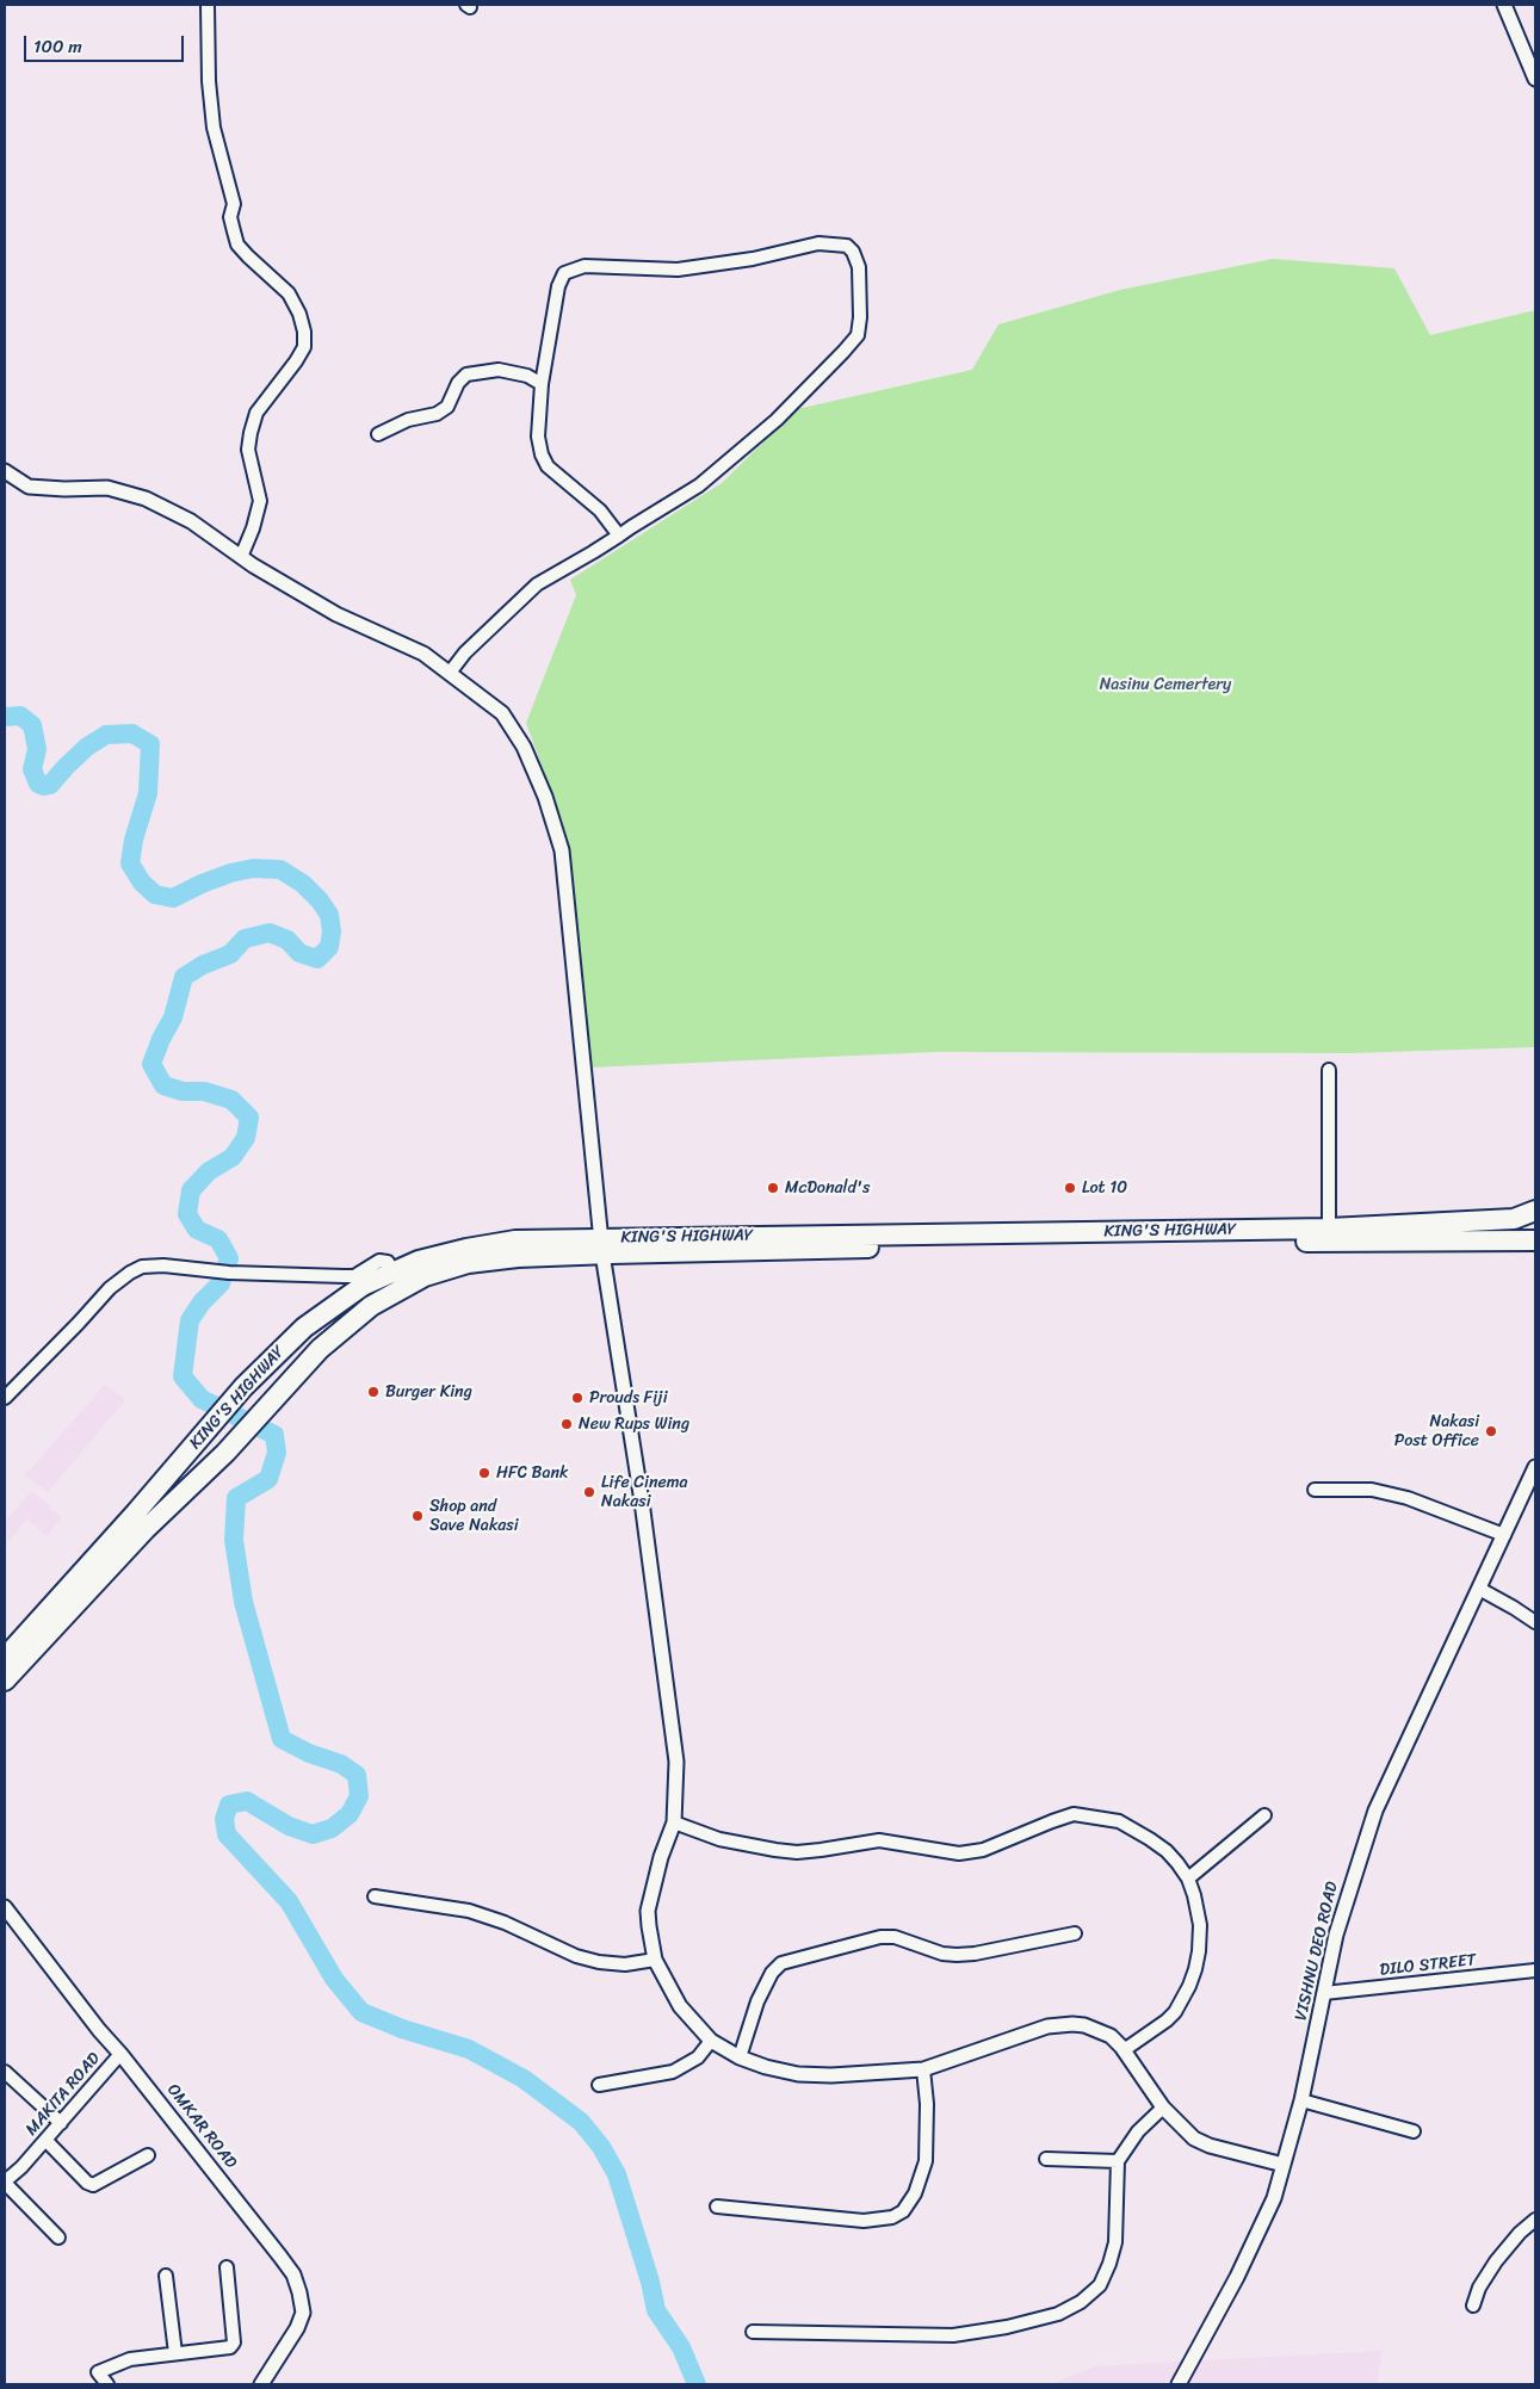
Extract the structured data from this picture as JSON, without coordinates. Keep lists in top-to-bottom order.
{
  "streets": {
    "highway": ["KING'S HIGHWAY"],
    "street": [
      "VISHNU DEO ROAD",
      "DILO STREET",
      "MAKITA ROAD",
      "OMKAR ROAD"
    ]
  },
  "crossings": [
    ["VISHNU DEO ROAD", "DILO STREET"],
    ["MAKITA ROAD", "OMKAR ROAD"]
  ],
  "parks": ["Nasinu Cemertery"],
  "places": [
    "McDonald's",
    "Lot 10",
    "Burger King",
    "Prouds Fiji",
    "New Rups Wing",
    "Nakasi Post Office",
    "HFC Bank",
    "Life Cinema Nakasi",
    "Shop and Save Nakasi"
  ],
  "scale_bar": "100 m"
}
